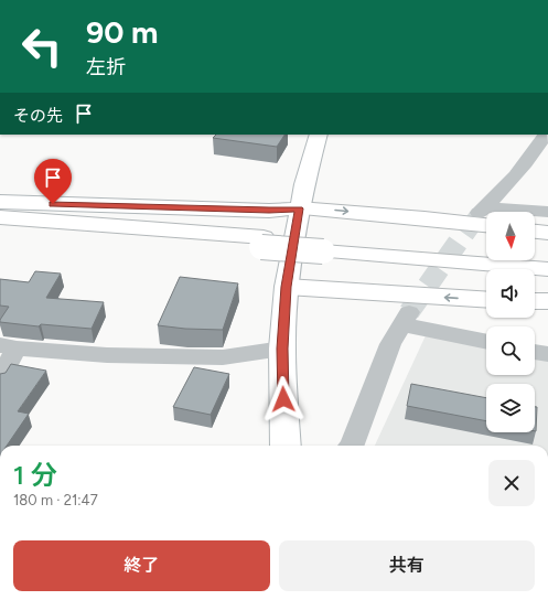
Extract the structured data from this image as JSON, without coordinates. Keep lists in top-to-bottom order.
{
  "north": "bottom",
  "page": {
    "turn": ["90 m", "左折"],
    "then": "その先",
    "heading": ["1 分", "180 m · 21:47"],
    "buttons": ["終了", "共有"]
  }
}
